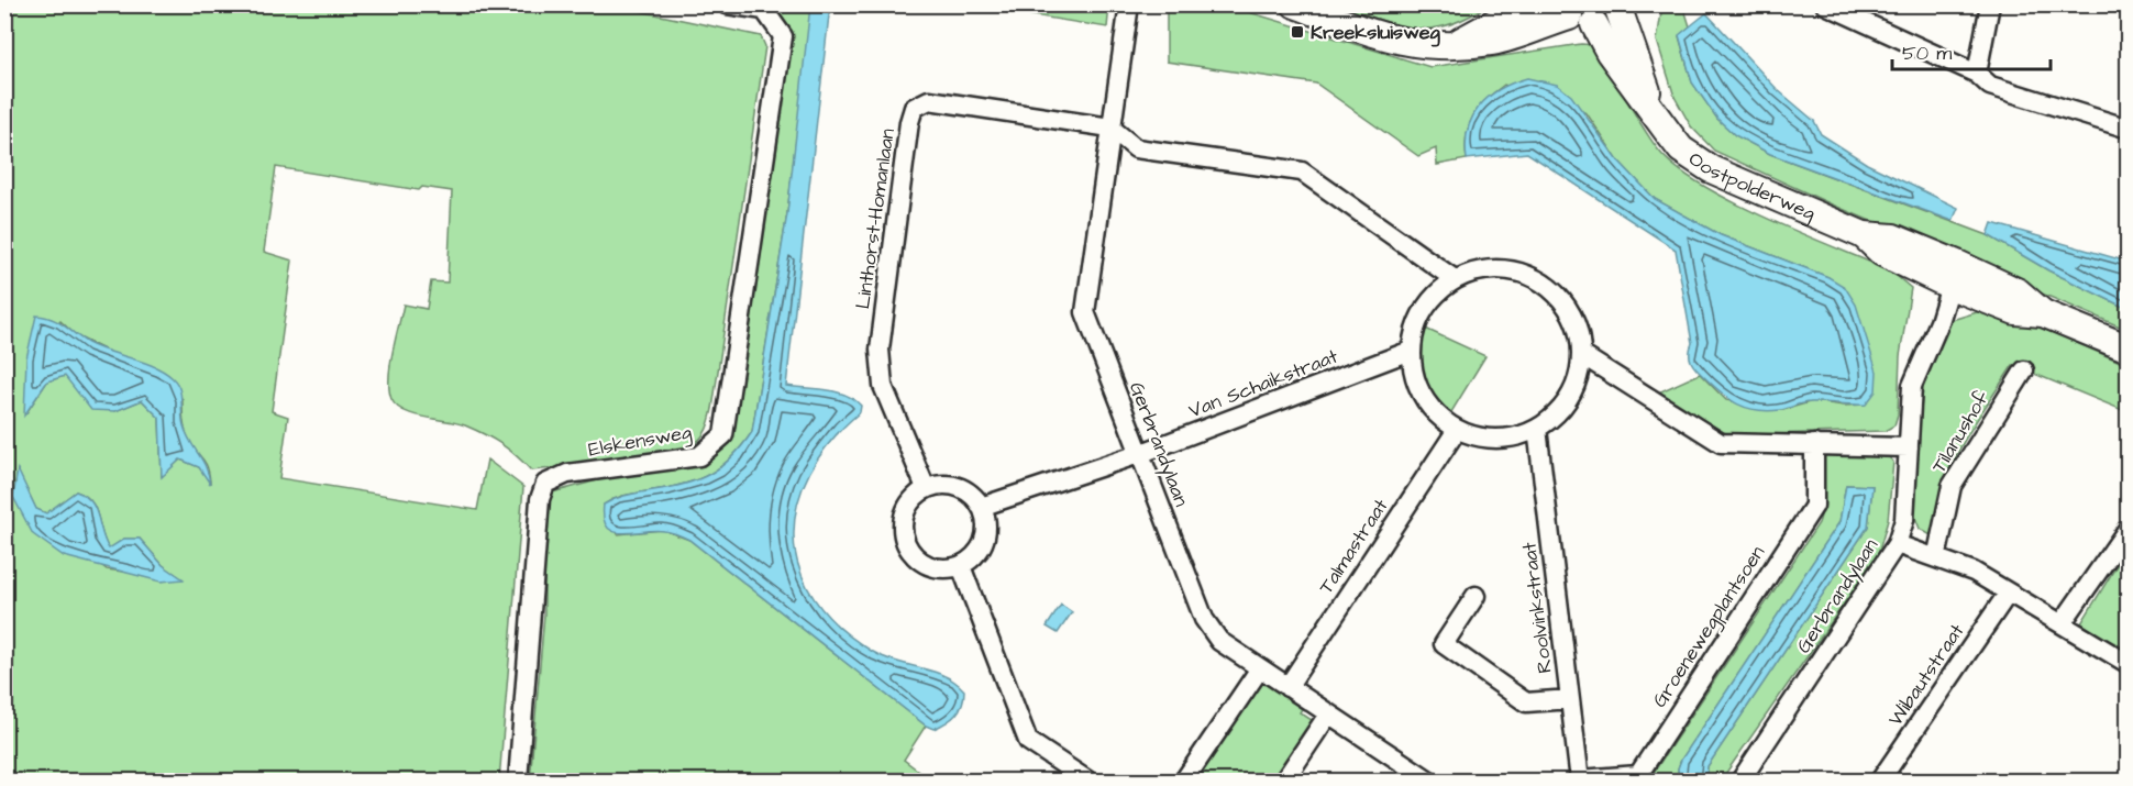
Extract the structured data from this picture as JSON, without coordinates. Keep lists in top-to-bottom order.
{
  "streets": {
    "street": [
      "Oostpolderweg",
      "Linthorst-Homanlaan",
      "Van Schaikstraat",
      "Tilanushof",
      "Elskensweg",
      "Gerbrandylaan",
      "Talmastraat",
      "Roolvinkstraat",
      "Groenewegplantsoen",
      "Wibautstraat"
    ]
  },
  "crossings": [
    ["Oostpolderweg", "Gerbrandylaan"],
    ["Linthorst-Homanlaan", "Van Schaikstraat"],
    ["Linthorst-Homanlaan", "Gerbrandylaan"],
    ["Van Schaikstraat", "Gerbrandylaan"],
    ["Van Schaikstraat", "Talmastraat"],
    ["Van Schaikstraat", "Roolvinkstraat"],
    ["Gerbrandylaan", "Talmastraat"],
    ["Talmastraat", "Roolvinkstraat"],
    ["Roolvinkstraat", "Groenewegplantsoen"]
  ],
  "places": {
    "transit": ["Kreeksluisweg"]
  },
  "scale_bar": "50 m"
}
